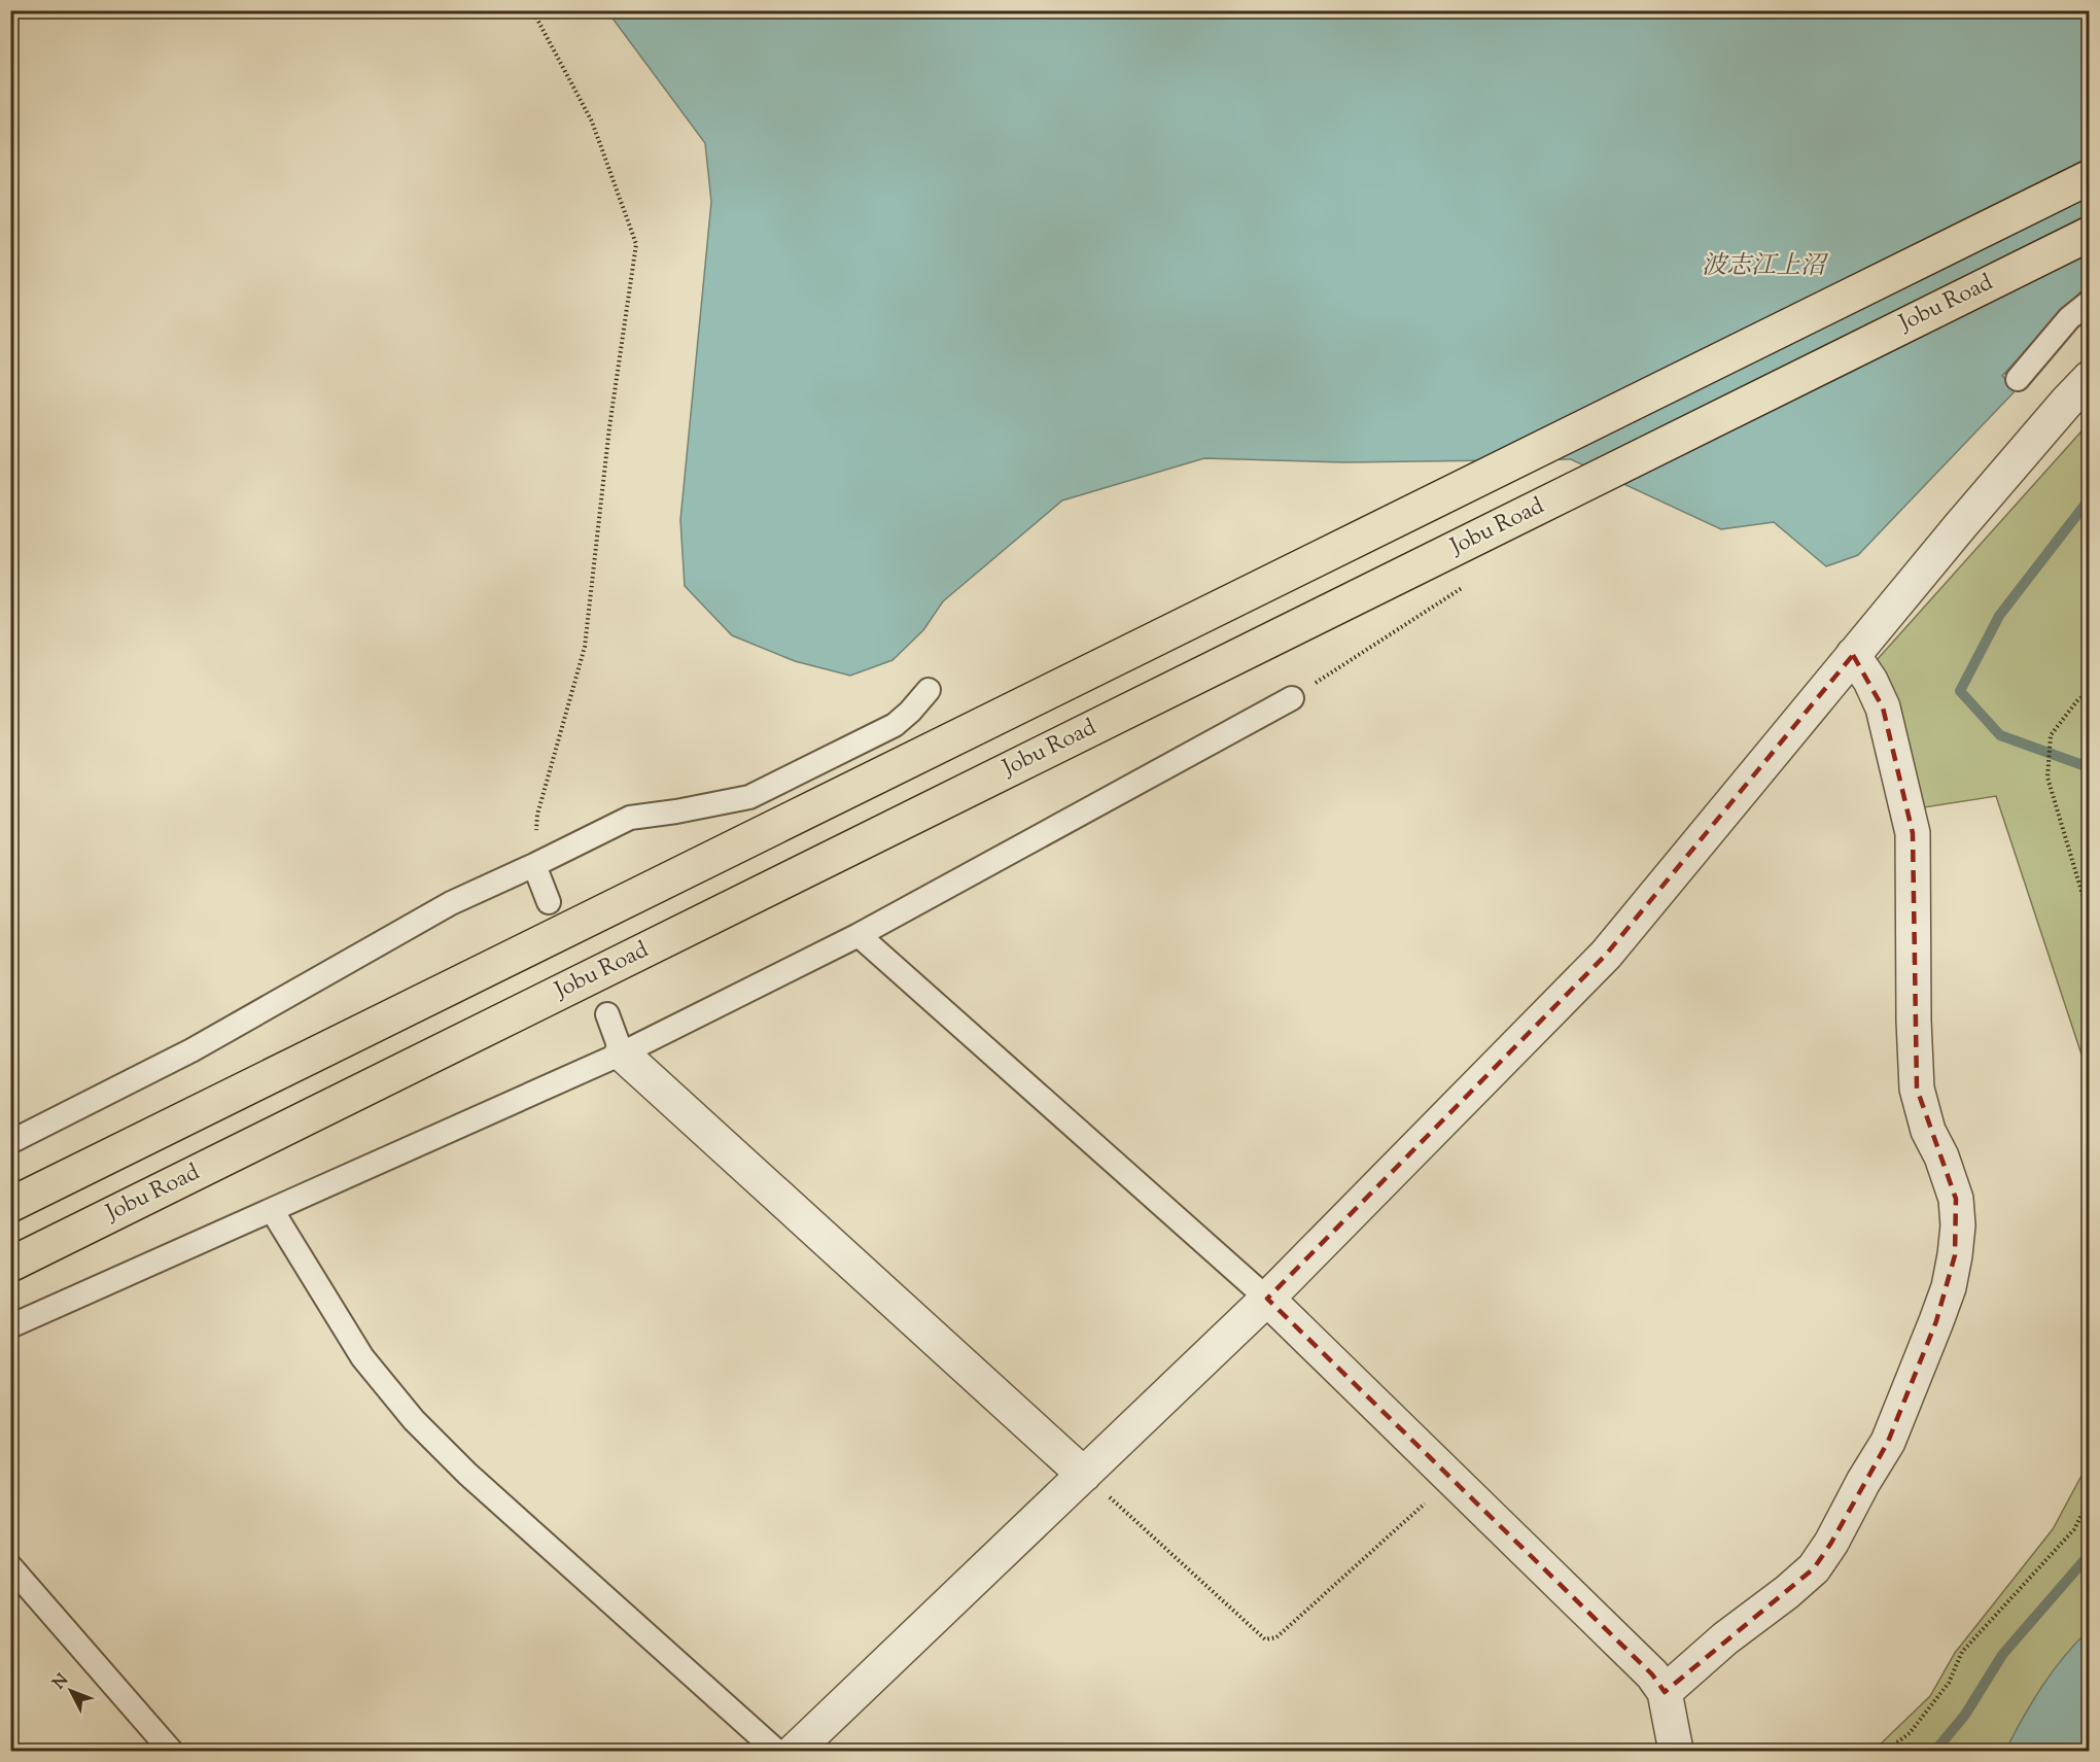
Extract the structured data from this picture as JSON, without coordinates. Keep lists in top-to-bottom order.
{
  "streets": {
    "highway": ["Jobu Road"]
  },
  "water": ["波志江上沼"],
  "north": "top left"
}
